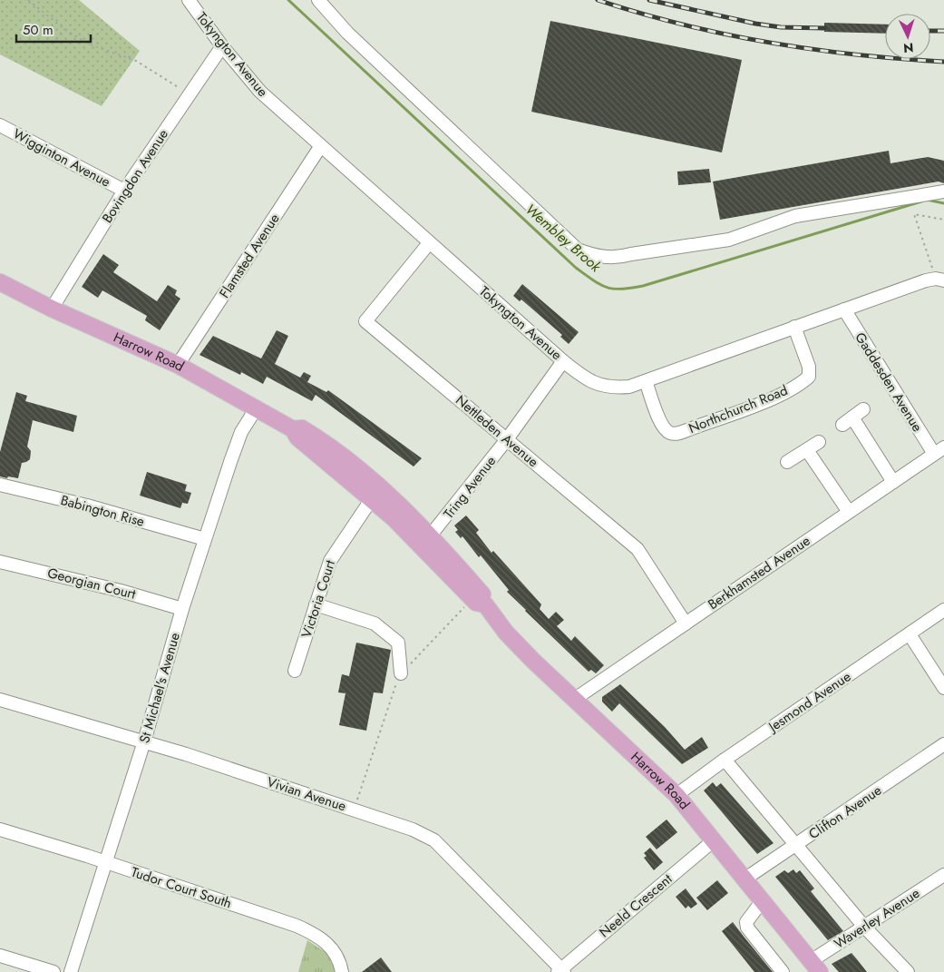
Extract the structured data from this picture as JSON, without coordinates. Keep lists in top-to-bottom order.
{
  "streets": {
    "main road": ["Harrow Road"],
    "street": [
      "Tokyngton Avenue",
      "Wigginton Avenue",
      "Bovingdon Avenue",
      "Flamsted Avenue",
      "Gaddesden Avenue",
      "Northchurch Road",
      "Nettleden Avenue",
      "Tring Avenue",
      "Babington Rise",
      "Berkhamsted Avenue",
      "Georgian Court",
      "Victoria Court",
      "St Michael's Avenue",
      "Jesmond Avenue",
      "Vivian Avenue",
      "Clifton Avenue",
      "Tudor Court South",
      "Neeld Crescent",
      "Waverley Avenue"
    ]
  },
  "crossings": [
    ["Tokyngton Avenue", "Bovingdon Avenue"],
    ["Tokyngton Avenue", "Flamsted Avenue"],
    ["Tokyngton Avenue", "Gaddesden Avenue"],
    ["Tokyngton Avenue", "Northchurch Road"],
    ["Tokyngton Avenue", "Nettleden Avenue"],
    ["Tokyngton Avenue", "Tring Avenue"],
    ["Wigginton Avenue", "Bovingdon Avenue"],
    ["Bovingdon Avenue", "Harrow Road"],
    ["Flamsted Avenue", "Harrow Road"],
    ["Harrow Road", "Tring Avenue"],
    ["Harrow Road", "Berkhamsted Avenue"],
    ["Harrow Road", "Victoria Court"],
    ["Harrow Road", "St Michael's Avenue"],
    ["Harrow Road", "Jesmond Avenue"],
    ["Harrow Road", "Clifton Avenue"],
    ["Harrow Road", "Neeld Crescent"],
    ["Harrow Road", "Waverley Avenue"],
    ["Gaddesden Avenue", "Berkhamsted Avenue"],
    ["Nettleden Avenue", "Tring Avenue"],
    ["Nettleden Avenue", "Berkhamsted Avenue"],
    ["Babington Rise", "St Michael's Avenue"],
    ["Georgian Court", "St Michael's Avenue"],
    ["St Michael's Avenue", "Vivian Avenue"],
    ["St Michael's Avenue", "Tudor Court South"],
    ["Vivian Avenue", "Neeld Crescent"]
  ],
  "water": ["Wembley Brook"],
  "scale_bar": "50 m",
  "north": "bottom"
}
